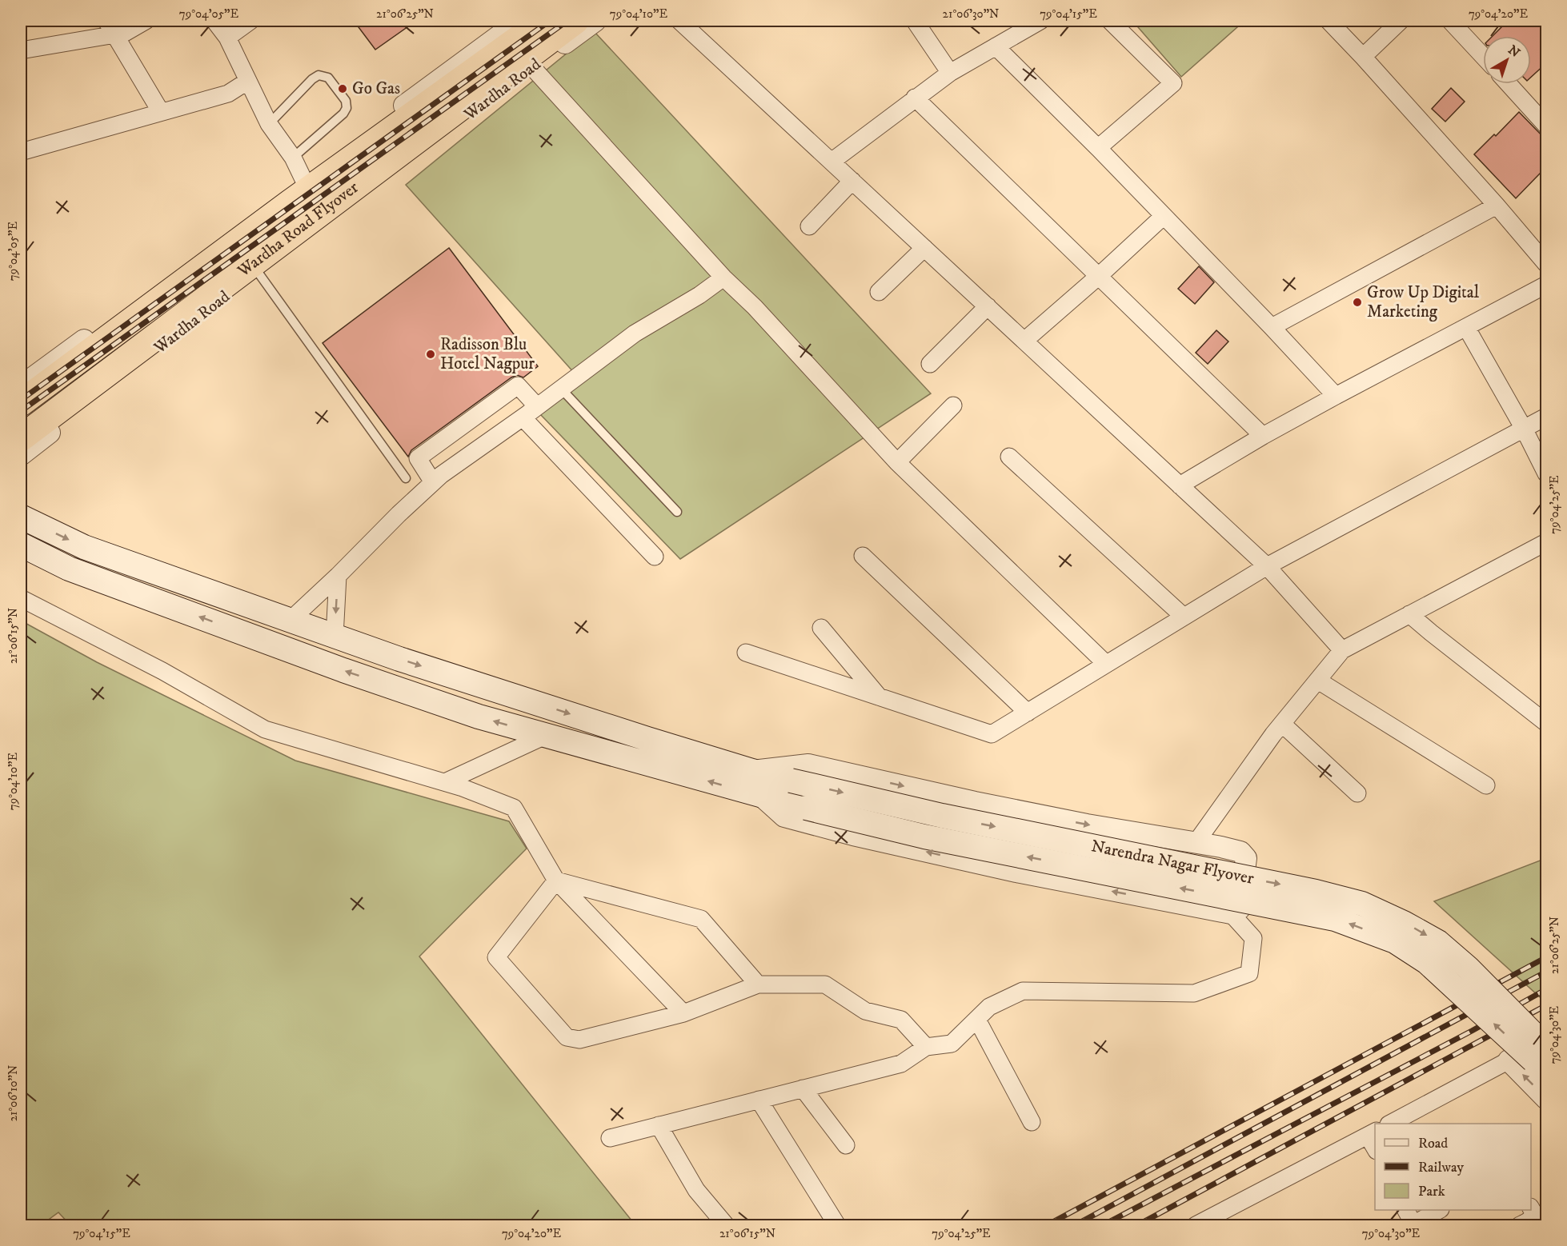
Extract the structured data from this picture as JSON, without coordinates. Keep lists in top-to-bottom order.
{
  "streets": {
    "highway": ["Wardha Road Flyover"],
    "main road": ["Narendra Nagar Flyover"],
    "street": ["Wardha Road"]
  },
  "places": ["Go Gas", "Grow Up Digital Marketing", "Radisson Blu Hotel Nagpur"],
  "legend": ["Road", "Railway", "Park"],
  "north": "top right",
  "coordinates": [
    "79°04'05\"E",
    "21°06'25\"N",
    "79°04'10\"E",
    "21°06'30\"N",
    "79°04'15\"E",
    "79°04'20\"E",
    "79°04'25\"E",
    "21°06'15\"N",
    "79°04'30\"E",
    "21°06'10\"N"
  ]
}
